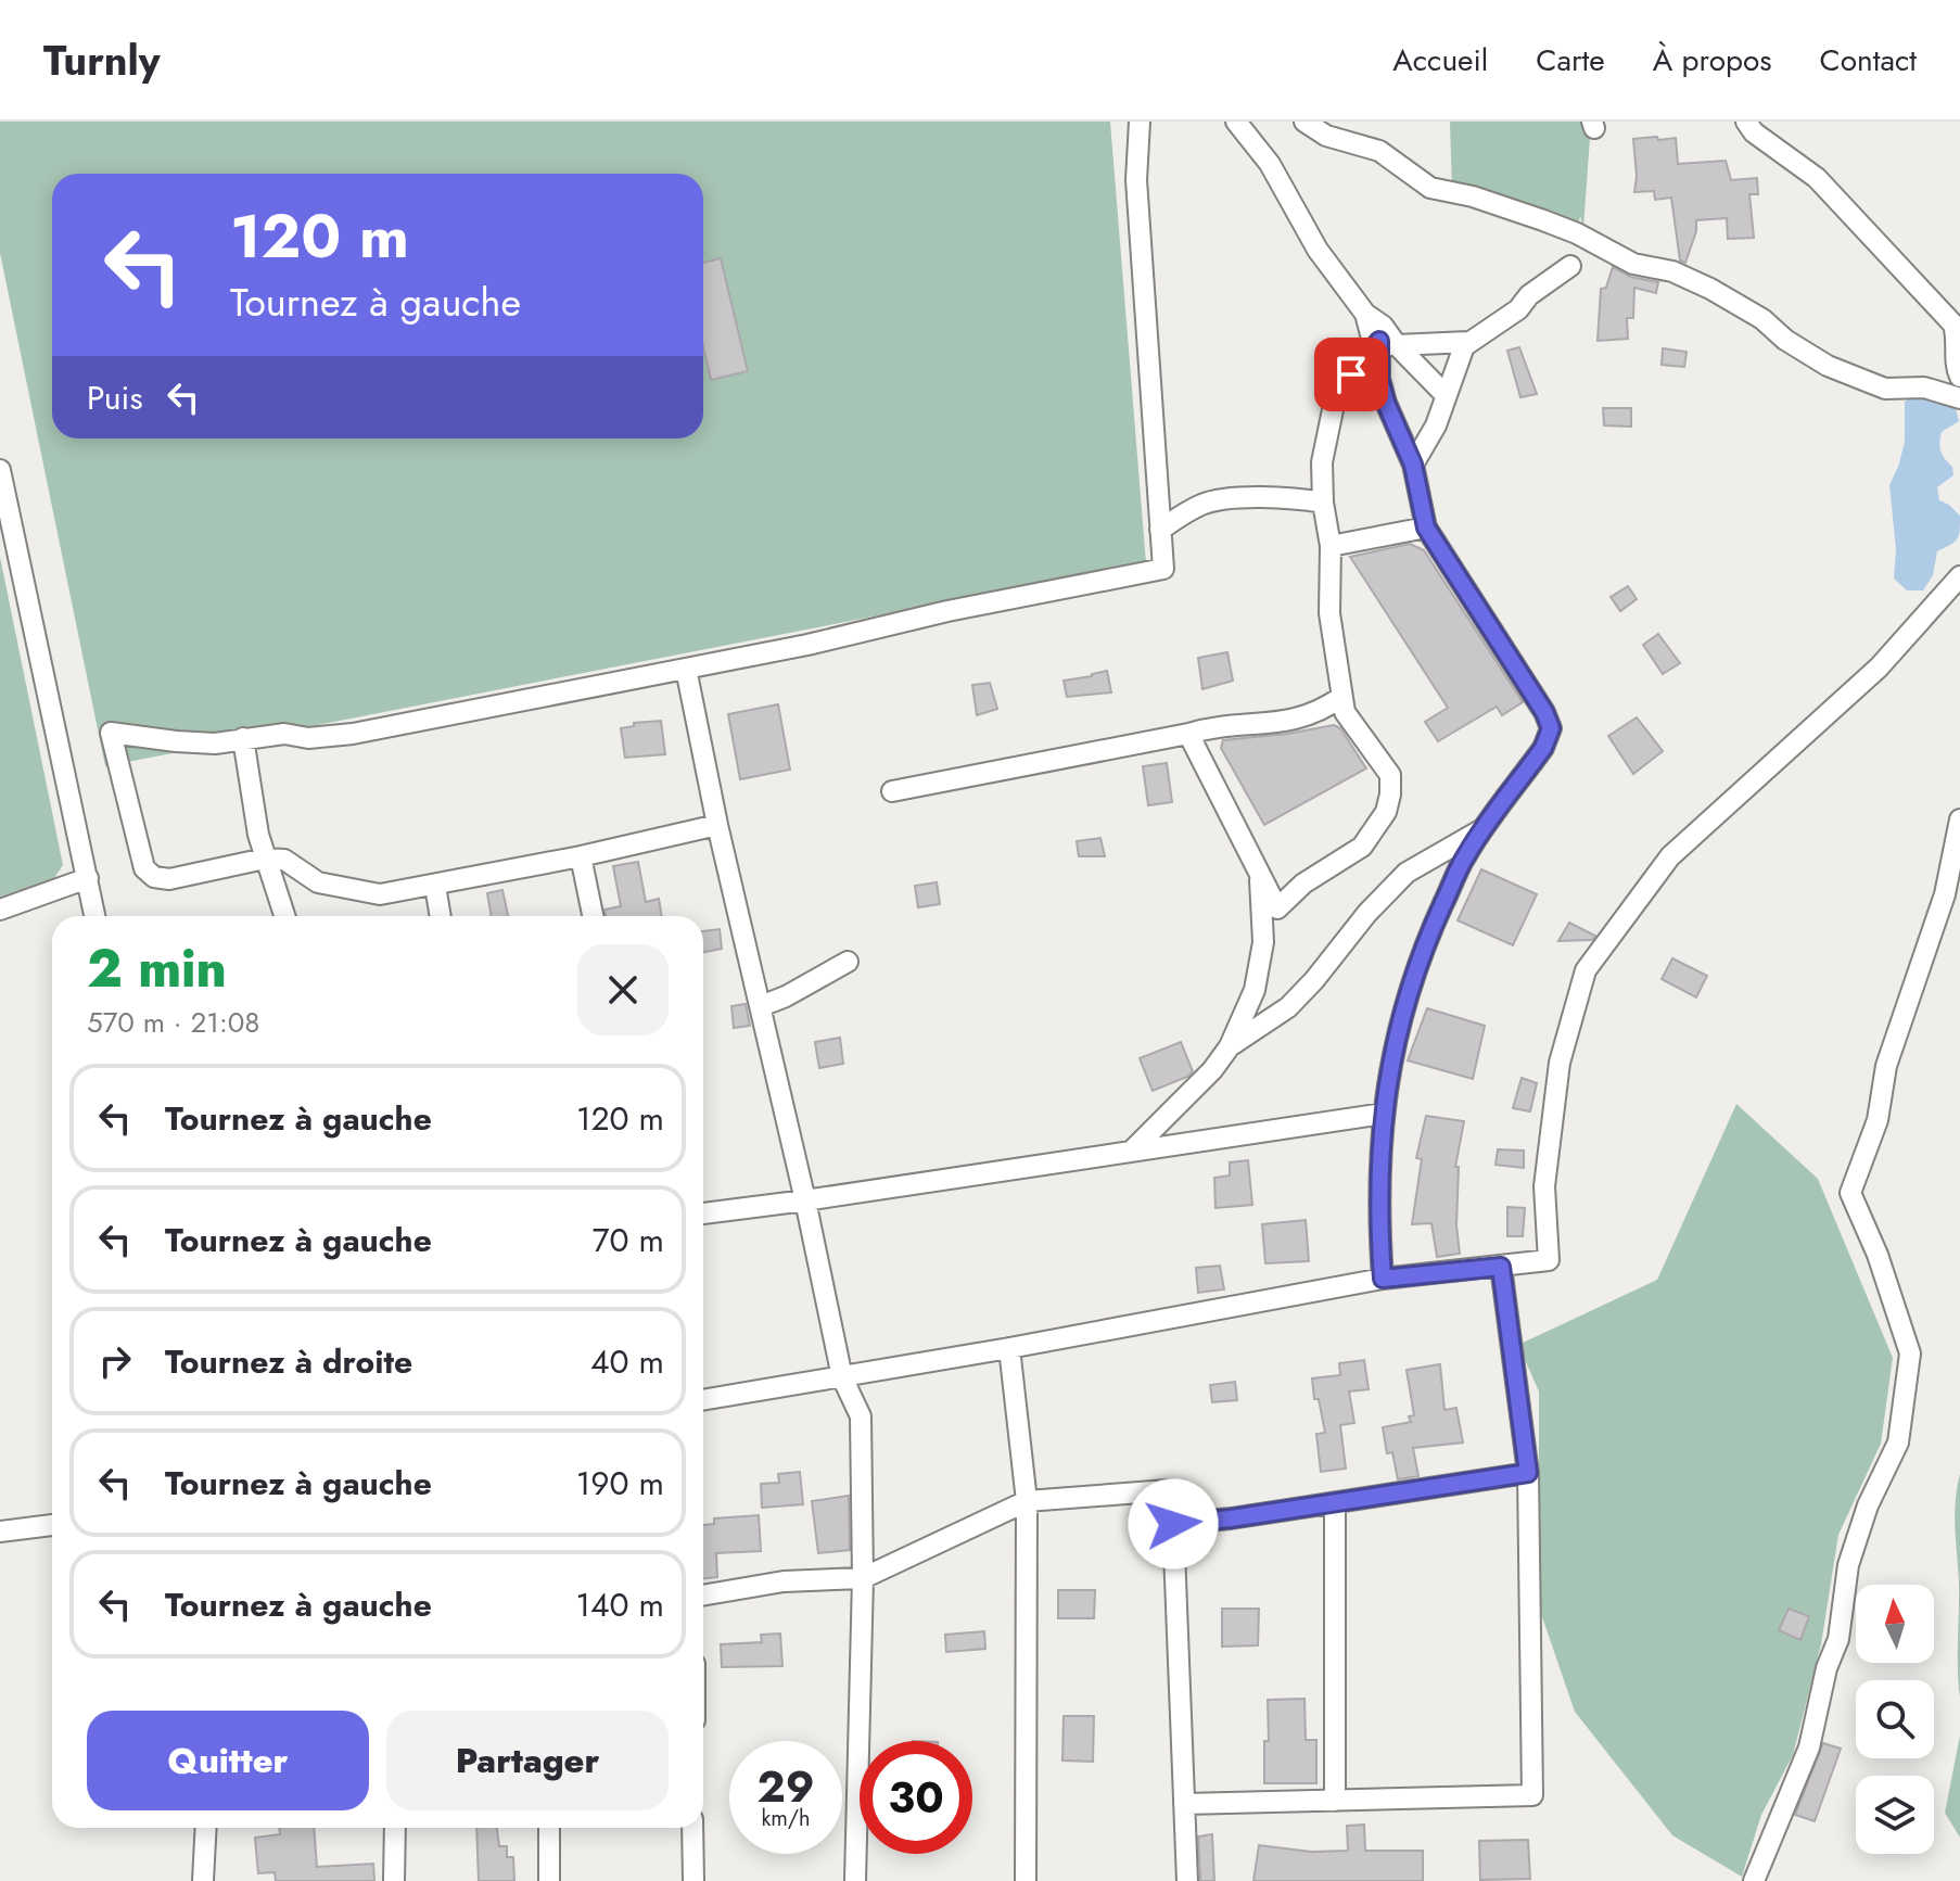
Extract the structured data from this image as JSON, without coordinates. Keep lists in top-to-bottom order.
{
  "north": "top",
  "page": {
    "header": "Turnly",
    "nav": [
      "Accueil",
      "Carte",
      "À propos",
      "Contact"
    ],
    "turn": ["120 m", "Tournez à gauche"],
    "then": "Puis",
    "heading": ["2 min", "570 m · 21:08"],
    "list": [
      {
        "name": "Tournez à gauche",
        "value": "120 m"
      },
      {
        "name": "Tournez à gauche",
        "value": "70 m"
      },
      {
        "name": "Tournez à droite",
        "value": "40 m"
      },
      {
        "name": "Tournez à gauche",
        "value": "190 m"
      },
      {
        "name": "Tournez à gauche",
        "value": "140 m"
      }
    ],
    "buttons": ["Quitter", "Partager"],
    "speed": "29 km/h",
    "limit": "30"
  }
}
